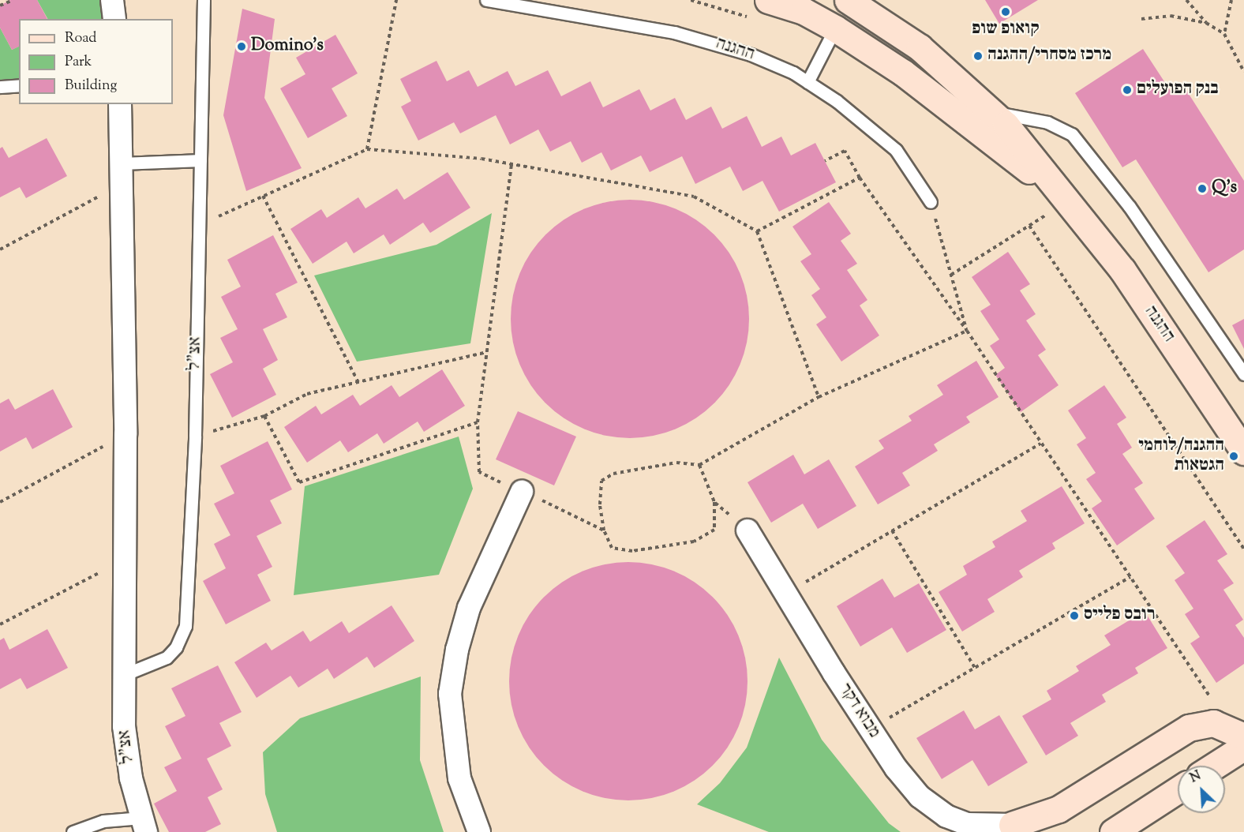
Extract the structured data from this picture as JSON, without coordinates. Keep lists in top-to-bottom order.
{
  "streets": {
    "street": ["ההגנה", "אצ\"ל", "מבוא דקר"]
  },
  "places": [
    "קואופ שופ",
    "Domino's",
    "מרכז מסחרי/ההגנה",
    "בנק הפועלים",
    "Q's",
    "ההגנה/לוחמי הגטאות",
    "רובס פלייס"
  ],
  "legend": ["Road", "Park", "Building"],
  "north": "top left"
}
